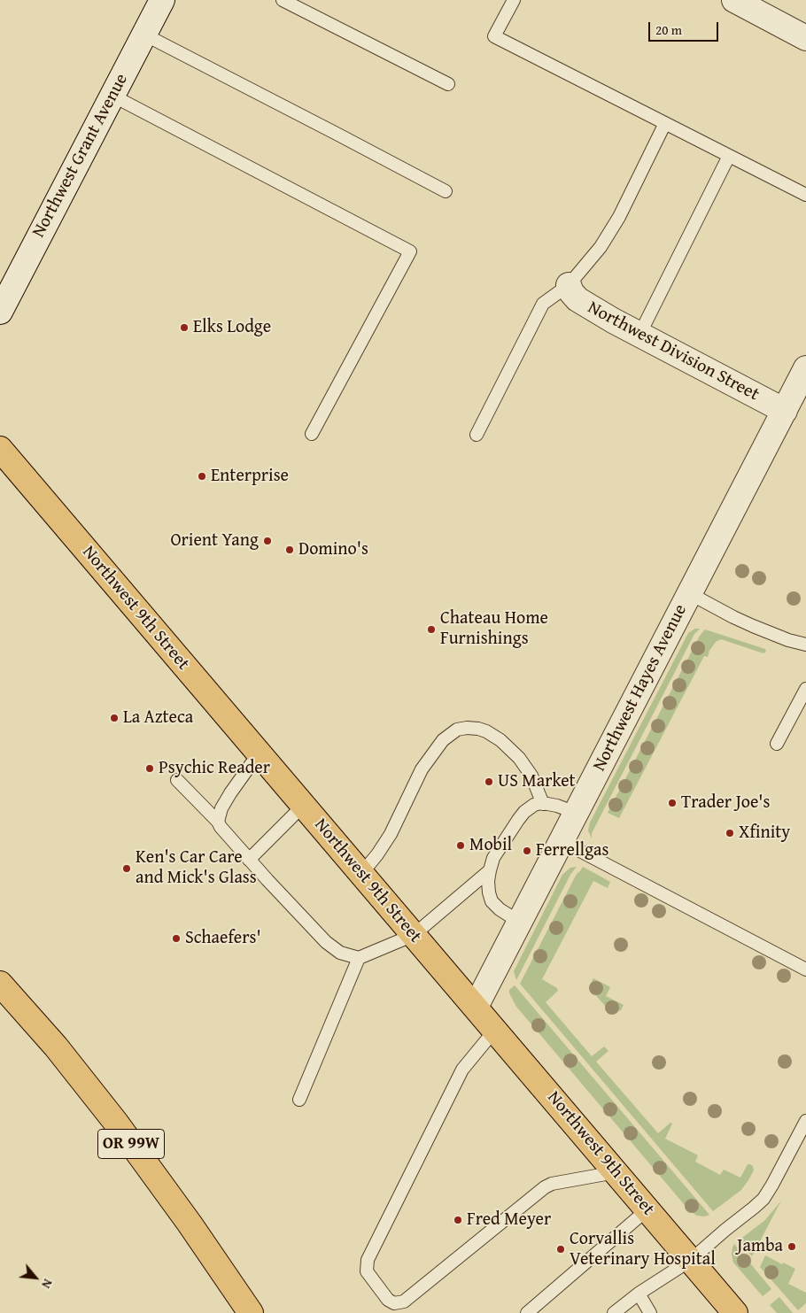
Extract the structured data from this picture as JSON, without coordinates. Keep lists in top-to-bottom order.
{
  "streets": {
    "main road": ["Northwest 9th Street", "OR 99W"],
    "street": ["Northwest Grant Avenue", "Northwest Division Street", "Northwest Hayes Avenue"]
  },
  "crossings": [
    ["Northwest Division Street", "Northwest Hayes Avenue"],
    ["Northwest 9th Street", "Northwest Hayes Avenue"]
  ],
  "places": [
    "Elks Lodge",
    "Enterprise",
    "Orient Yang",
    "Domino's",
    "Chateau Home Furnishings",
    "La Azteca",
    "Psychic Reader",
    "US Market",
    "Trader Joe's",
    "Xfinity",
    "Mobil",
    "Ferrellgas",
    "Ken's Car Care and Mick's Glass",
    "Schaefers'",
    "Fred Meyer",
    "Jamba",
    "Corvallis Veterinary Hospital"
  ],
  "scale_bar": "20 m",
  "north": "bottom right"
}
